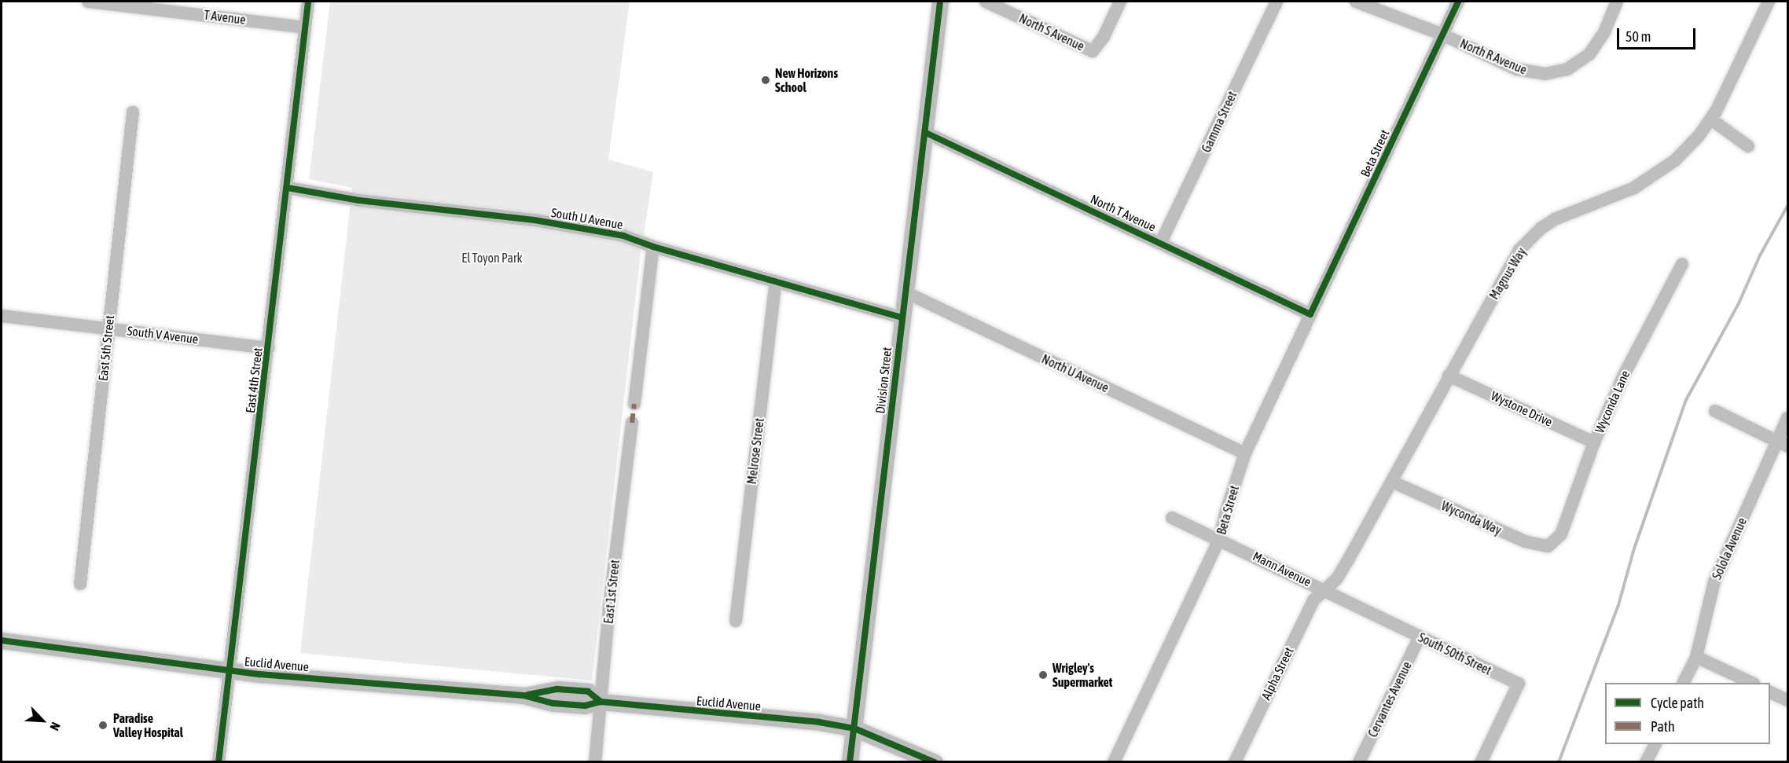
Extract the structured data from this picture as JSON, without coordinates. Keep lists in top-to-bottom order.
{
  "streets": {
    "main road": ["Division Street", "Euclid Avenue"],
    "street": [
      "T Avenue",
      "North S Avenue",
      "North R Avenue",
      "Gamma Street",
      "Beta Street",
      "North T Avenue",
      "South U Avenue",
      "Magnus Way",
      "South V Avenue",
      "East 5th Street",
      "North U Avenue",
      "East 4th Street",
      "Wyconda Lane",
      "Wystone Drive",
      "Melrose Street",
      "Wyconda Way",
      "Solola Avenue",
      "Mann Avenue",
      "East 1st Street",
      "South 50th Street",
      "Alpha Street",
      "Cervantes Avenue"
    ]
  },
  "crossings": [
    ["T Avenue", "East 4th Street"],
    ["North R Avenue", "Beta Street"],
    ["Gamma Street", "North T Avenue"],
    ["Beta Street", "North T Avenue"],
    ["Beta Street", "North U Avenue"],
    ["Beta Street", "Mann Avenue"],
    ["North T Avenue", "Division Street"],
    ["South U Avenue", "East 4th Street"],
    ["South U Avenue", "Division Street"],
    ["South U Avenue", "Melrose Street"],
    ["Magnus Way", "Wystone Drive"],
    ["Magnus Way", "Wyconda Way"],
    ["Magnus Way", "Mann Avenue"],
    ["Magnus Way", "Alpha Street"],
    ["South V Avenue", "East 5th Street"],
    ["South V Avenue", "East 4th Street"],
    ["North U Avenue", "Division Street"],
    ["East 4th Street", "Euclid Avenue"],
    ["Division Street", "Euclid Avenue"],
    ["Wyconda Lane", "Wystone Drive"],
    ["Wyconda Lane", "Wyconda Way"],
    ["Mann Avenue", "South 50th Street"],
    ["Mann Avenue", "Alpha Street"],
    ["East 1st Street", "Euclid Avenue"],
    ["South 50th Street", "Cervantes Avenue"]
  ],
  "parks": ["El Toyon Park"],
  "places": ["New Horizons School", "Wrigley's Supermarket", "Paradise Valley Hospital"],
  "legend": ["Cycle path", "Path"],
  "scale_bar": "50 m",
  "north": "bottom right"
}
